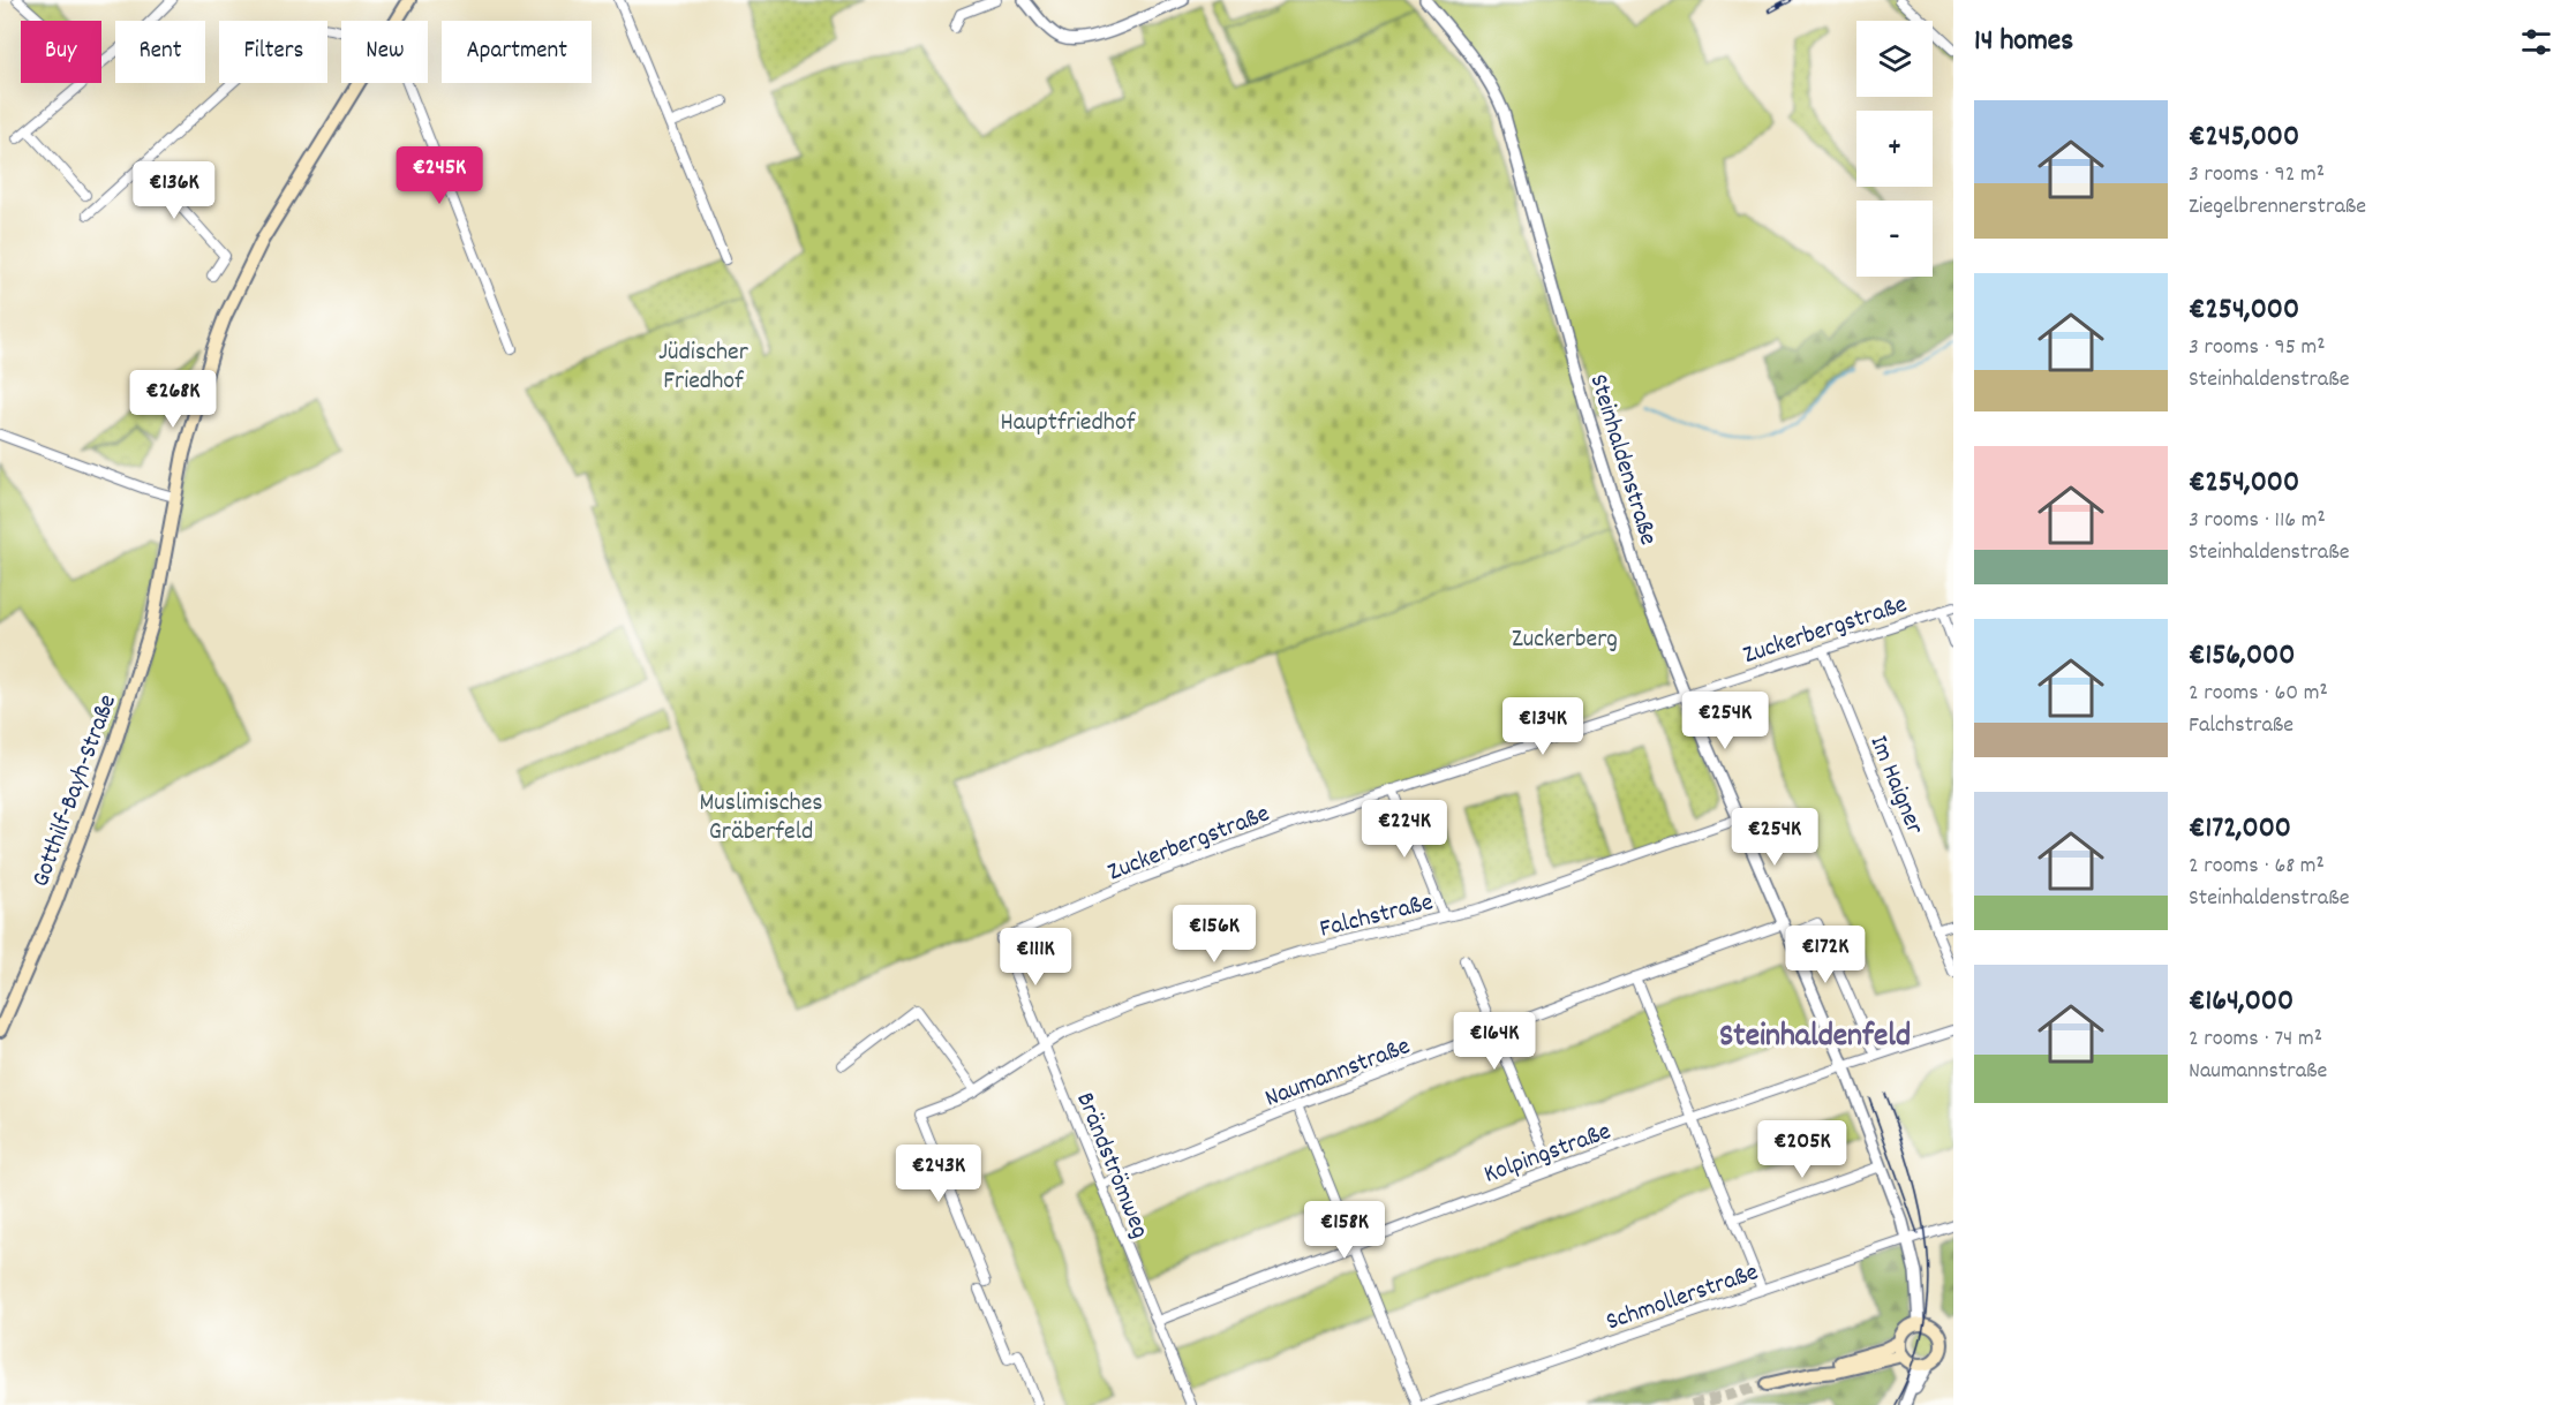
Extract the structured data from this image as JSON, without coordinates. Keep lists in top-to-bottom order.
{
  "streets": {
    "main road": ["Gotthilf-Bayh-Straße"],
    "street": [
      "Steinhaldenstraße",
      "Zuckerbergstraße",
      "Im Haigner",
      "Falchstraße",
      "Naumannstraße",
      "Kolpingstraße",
      "Brändströmweg",
      "Schmollerstraße"
    ]
  },
  "crossings": [
    ["Steinhaldenstraße", "Zuckerbergstraße"],
    ["Steinhaldenstraße", "Falchstraße"],
    ["Steinhaldenstraße", "Naumannstraße"],
    ["Steinhaldenstraße", "Kolpingstraße"],
    ["Steinhaldenstraße", "Schmollerstraße"],
    ["Zuckerbergstraße", "Im Haigner"],
    ["Zuckerbergstraße", "Brändströmweg"],
    ["Falchstraße", "Brändströmweg"],
    ["Naumannstraße", "Brändströmweg"],
    ["Kolpingstraße", "Brändströmweg"]
  ],
  "districts": ["Steinhaldenfeld"],
  "parks": [
    "Jüdischer Friedhof",
    "Hauptfriedhof",
    "Zuckerberg",
    "Muslimisches Gräberfeld"
  ],
  "page": {
    "heading": "14 homes",
    "map_buttons": ["+", "−"],
    "chip": [
      "Buy",
      "Rent",
      "Filters",
      "New",
      "Apartment"
    ],
    "list": [
      {
        "name": "€245,000",
        "note": "3 rooms · 92 m² · Ziegelbrennerstraße"
      },
      {
        "name": "€254,000",
        "note": "3 rooms · 95 m² · Steinhaldenstraße"
      },
      {
        "name": "€254,000",
        "note": "3 rooms · 116 m² · Steinhaldenstraße"
      },
      {
        "name": "€156,000",
        "note": "2 rooms · 60 m² · Falchstraße"
      },
      {
        "name": "€172,000",
        "note": "2 rooms · 68 m² · Steinhaldenstraße"
      },
      {
        "name": "€164,000",
        "note": "2 rooms · 74 m² · Naumannstraße"
      }
    ],
    "price": [
      "€245K",
      "€136K",
      "€268K",
      "€254K",
      "€134K",
      "€224K",
      "€254K",
      "€156K",
      "€172K",
      "€111K",
      "€164K",
      "€205K",
      "€243K",
      "€158K"
    ]
  }
}
